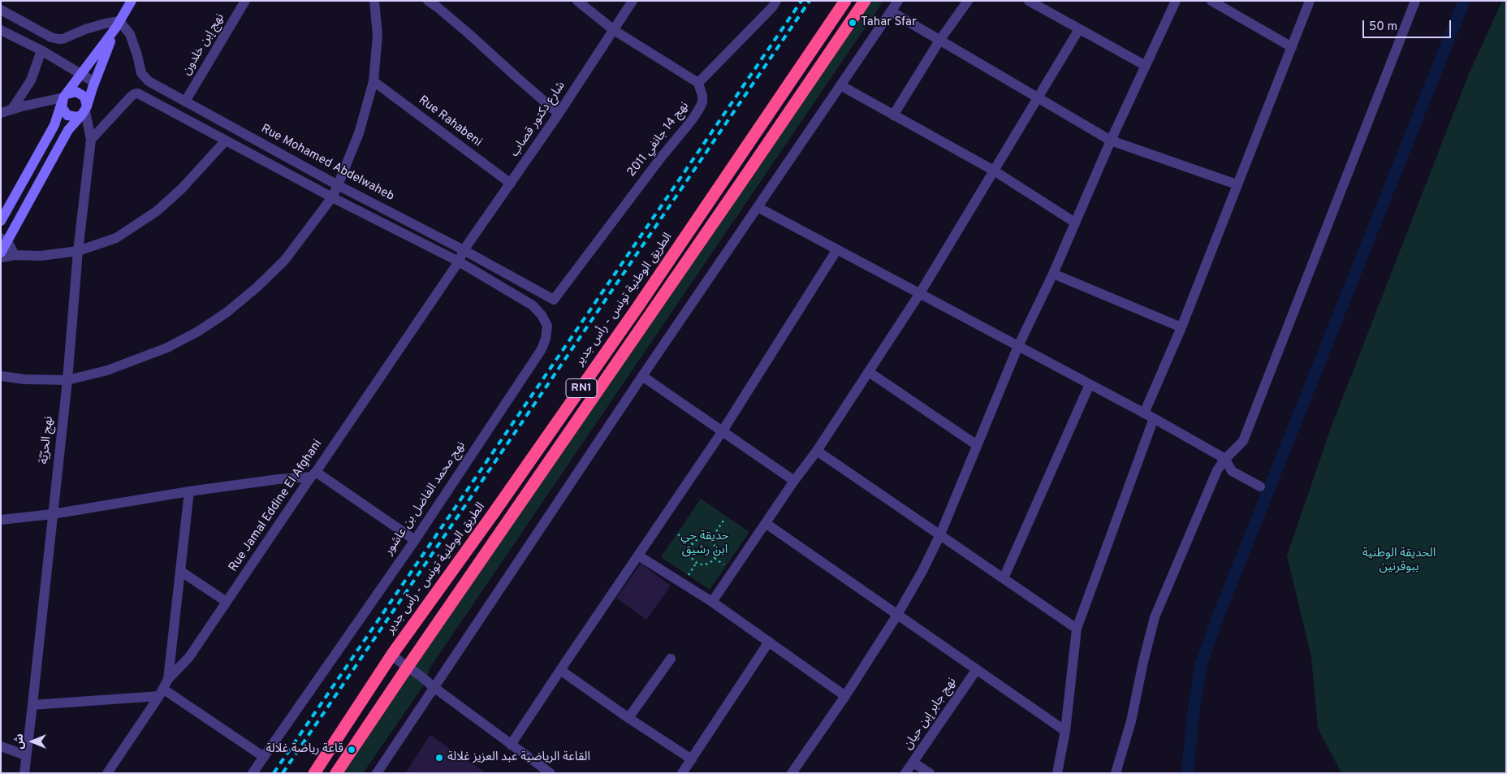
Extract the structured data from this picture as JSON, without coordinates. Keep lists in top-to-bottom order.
{
  "streets": {
    "highway": ["الطريق الوطنية تونس - رأس جدير", "RN1"],
    "street": [
      "نهج إبن خلدون",
      "شارع دكتور قصاب",
      "Rue Rahabeni",
      "نهج 14 جانفي 2011",
      "Rue Mohamed Abdelwaheb",
      "نهج الحرّيّة",
      "نهج محمد الفاضل بن عاشور",
      "Rue Jamal Eddine El Afghani",
      "نهج جابر إبن حيان"
    ]
  },
  "crossings": [
    ["نهج إبن خلدون", "Rue Mohamed Abdelwaheb"],
    ["شارع دكتور قصاب", "Rue Rahabeni"],
    ["شارع دكتور قصاب", "Rue Mohamed Abdelwaheb"],
    ["شارع دكتور قصاب", "Rue Jamal Eddine El Afghani"],
    ["نهج 14 جانفي 2011", "Rue Mohamed Abdelwaheb"],
    ["Rue Mohamed Abdelwaheb", "Rue Jamal Eddine El Afghani"],
    ["نهج الحرّيّة", "نهج محمد الفاضل بن عاشور"],
    ["نهج محمد الفاضل بن عاشور", "Rue Jamal Eddine El Afghani"]
  ],
  "parks": ["حديقة حي ابن رشيق", "الحديقة الوطنية ببوقرنين"],
  "places": ["Tahar Sfar", "قاعة رياضة غلالة", "القاعة الرياضية عبد العزيز غلالة"],
  "scale_bar": "50 m",
  "north": "left"
}
